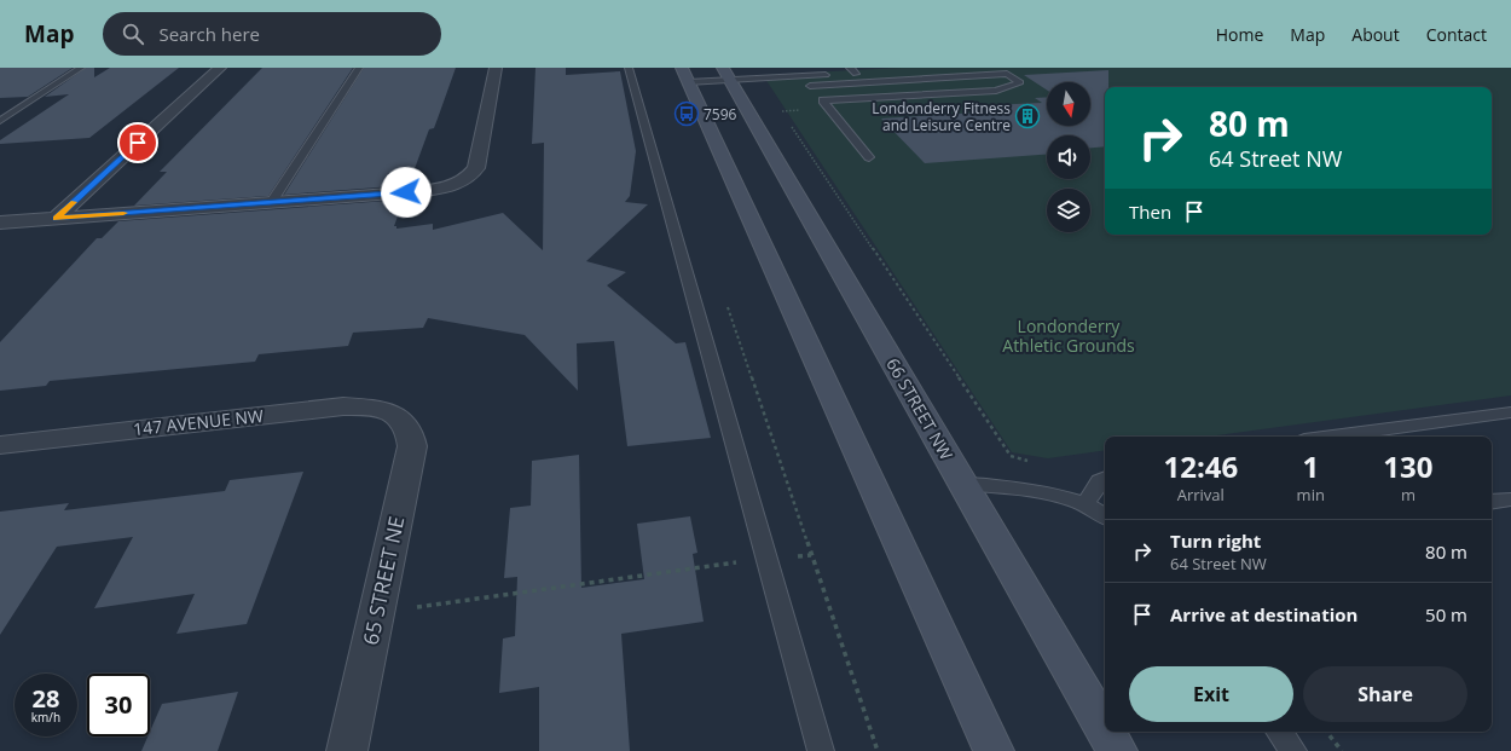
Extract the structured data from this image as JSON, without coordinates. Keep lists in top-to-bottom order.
{
  "streets": {
    "main road": ["66 STREET NW"],
    "street": ["147 AVENUE NW", "65 STREET NE"]
  },
  "crossings": [
    ["147 AVENUE NW", "65 STREET NE"]
  ],
  "parks": ["Londonderry Athletic Grounds"],
  "places": {
    "bus stop": ["7596"],
    "building": ["Londonderry Fitness and Leisure Centre"]
  },
  "north": "bottom",
  "page": {
    "header": "Map",
    "search": "Search here",
    "nav": [
      "Home",
      "Map",
      "About",
      "Contact"
    ],
    "turn": ["80 m", "64 Street NW"],
    "then": "Then",
    "eta": [
      "12:46",
      "Arrival",
      "1",
      "min",
      "130",
      "m"
    ],
    "list": [
      {
        "name": "Turn right",
        "note": "64 Street NW",
        "value": "80 m"
      },
      {
        "name": "Arrive at destination",
        "value": "50 m"
      }
    ],
    "buttons": ["Exit", "Share"],
    "speed": "28 km/h",
    "limit": "30"
  }
}
